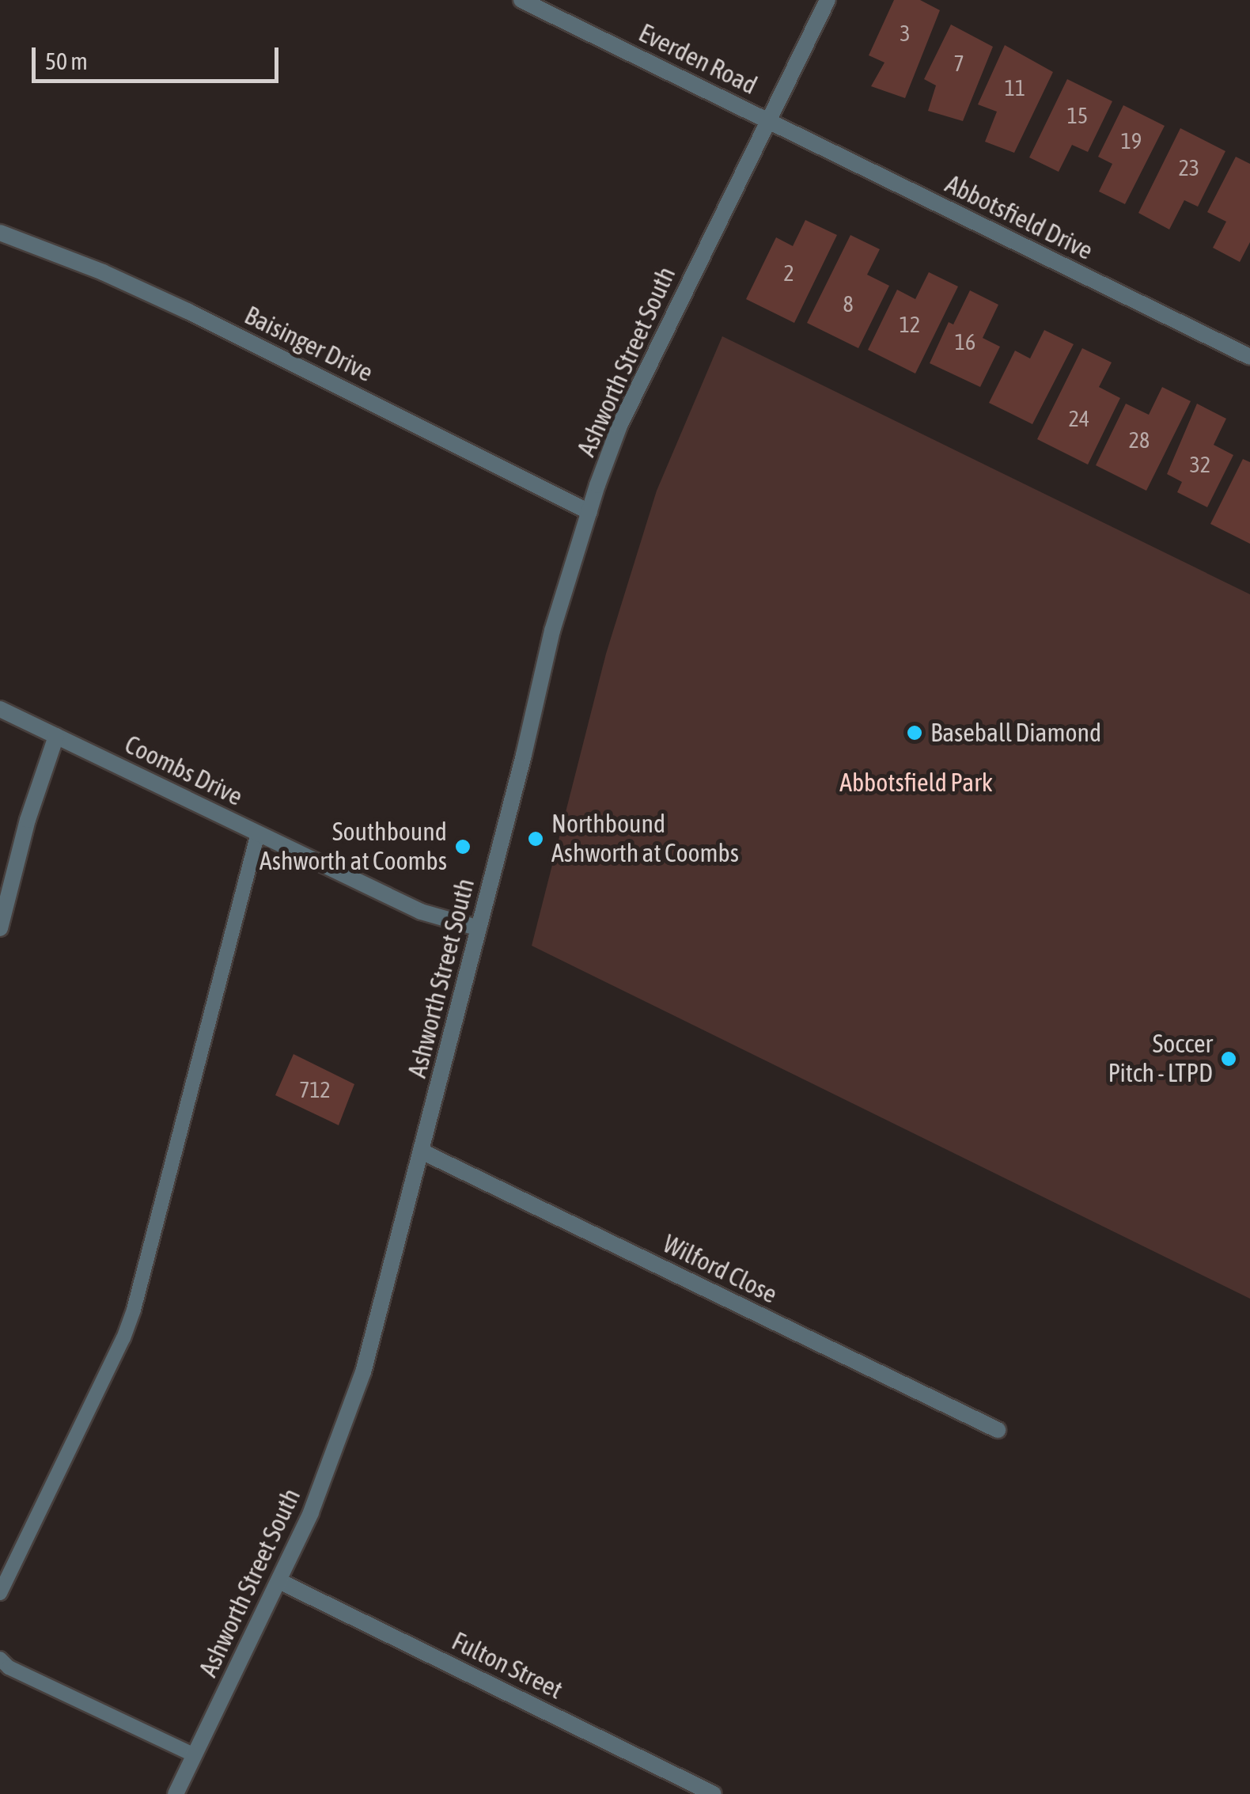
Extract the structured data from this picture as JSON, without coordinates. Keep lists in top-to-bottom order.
{
  "streets": {
    "street": [
      "Everden Road",
      "Abbotsfield Drive",
      "Baisinger Drive",
      "Ashworth Street South",
      "Coombs Drive",
      "Wilford Close",
      "Fulton Street"
    ]
  },
  "crossings": [
    ["Everden Road", "Abbotsfield Drive"],
    ["Everden Road", "Ashworth Street South"],
    ["Abbotsfield Drive", "Ashworth Street South"],
    ["Baisinger Drive", "Ashworth Street South"],
    ["Ashworth Street South", "Coombs Drive"],
    ["Ashworth Street South", "Wilford Close"],
    ["Ashworth Street South", "Fulton Street"]
  ],
  "parks": ["Abbotsfield Park"],
  "places": [
    "Baseball Diamond",
    "Northbound Ashworth at Coombs",
    "Southbound Ashworth at Coombs",
    "Soccer Pitch - LTPD"
  ],
  "house_numbers": [
    "3",
    "7",
    "11",
    "15",
    "19",
    "23",
    "2",
    "8",
    "12",
    "16",
    "24",
    "28",
    "32",
    "712"
  ],
  "scale_bar": "50 m"
}
